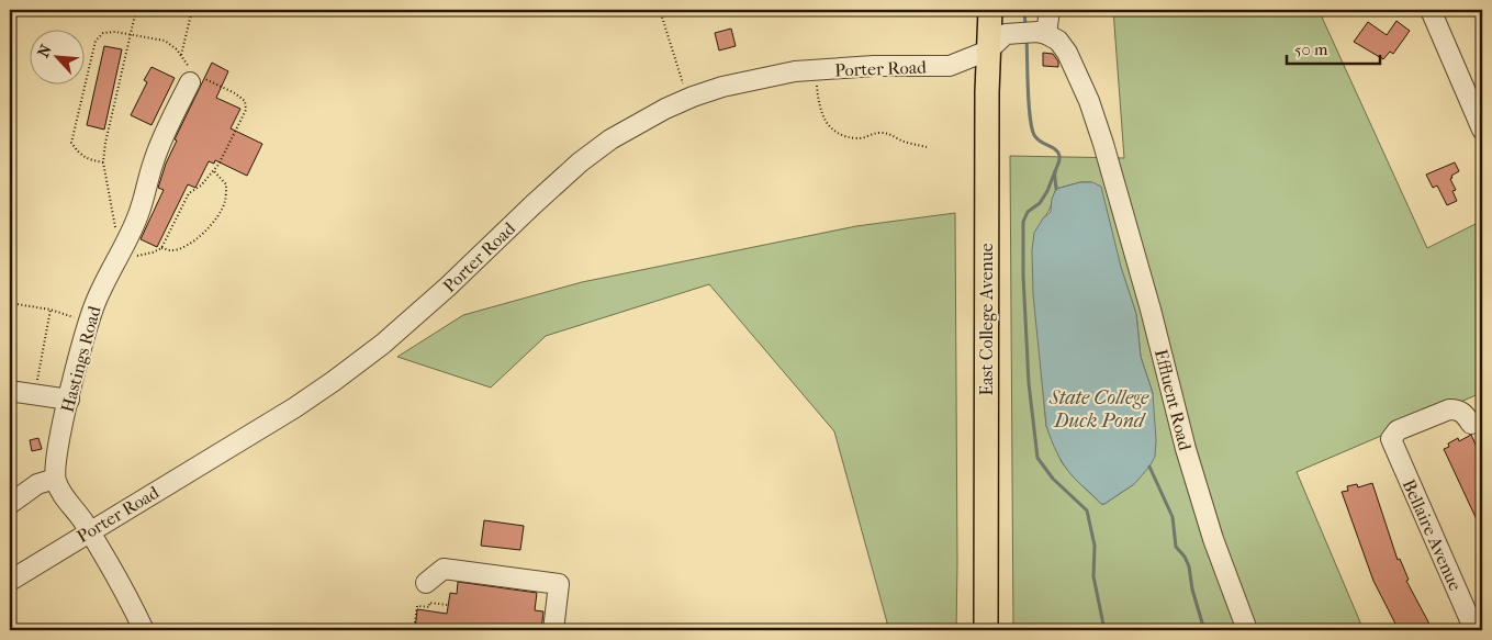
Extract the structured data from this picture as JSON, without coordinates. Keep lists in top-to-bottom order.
{
  "streets": {
    "main road": ["East College Avenue"],
    "street": [
      "Porter Road",
      "Hastings Road",
      "Effluent Road",
      "Bellaire Avenue"
    ]
  },
  "crossings": [
    ["Porter Road", "East College Avenue"],
    ["Porter Road", "Effluent Road"]
  ],
  "water": ["State College Duck Pond"],
  "scale_bar": "50 m",
  "north": "top left"
}
